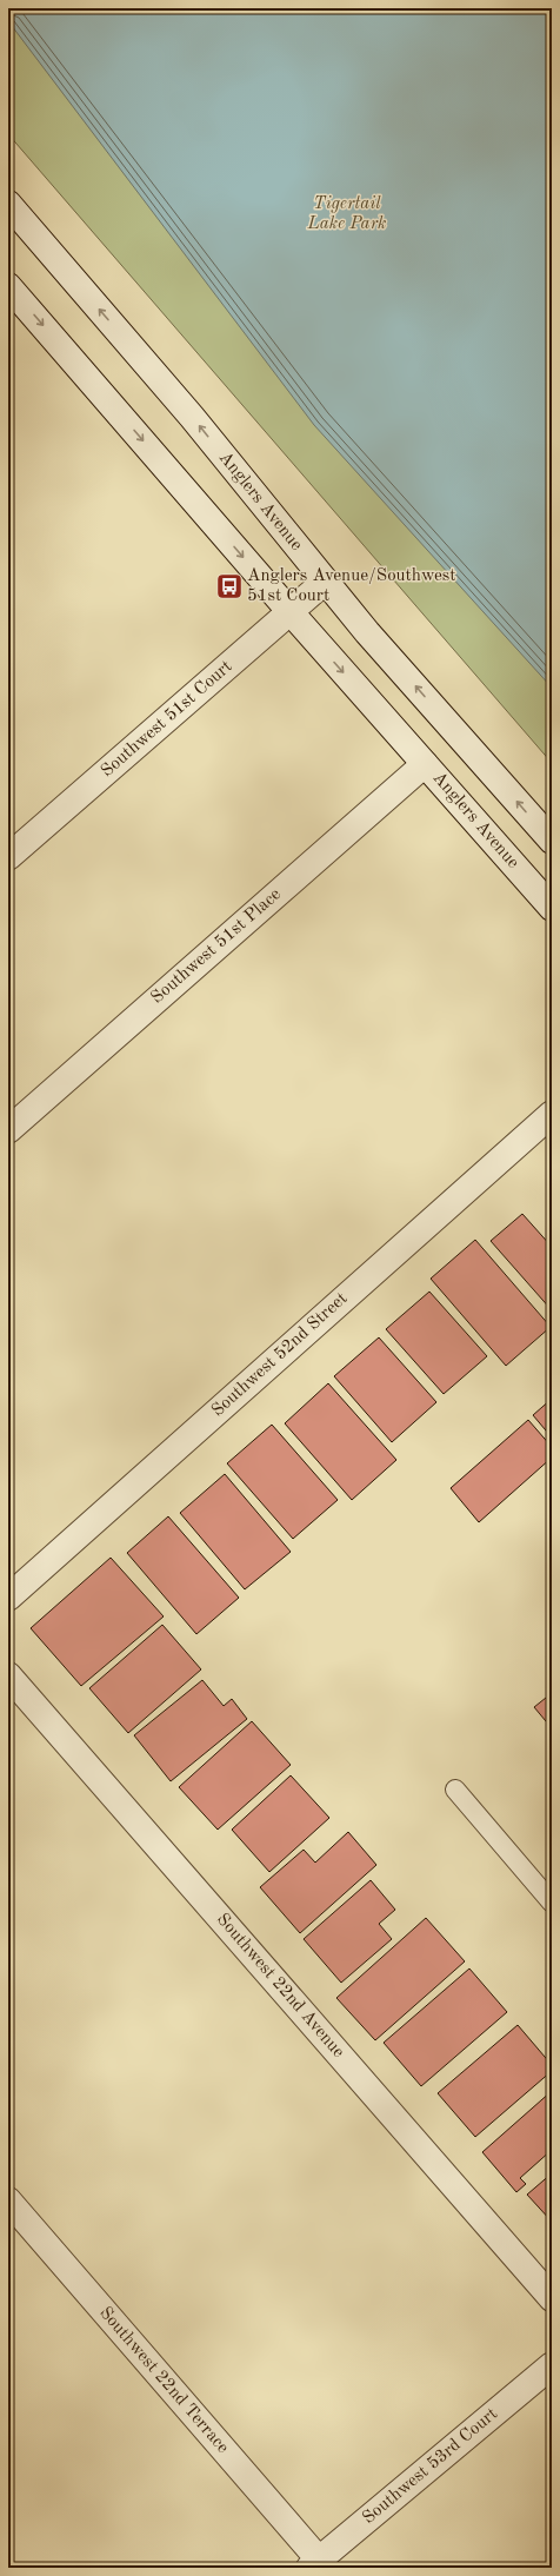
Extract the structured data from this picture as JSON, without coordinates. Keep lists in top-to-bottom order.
{
  "streets": {
    "street": [
      "Anglers Avenue",
      "Southwest 51st Court",
      "Southwest 51st Place",
      "Southwest 52nd Street",
      "Southwest 22nd Avenue",
      "Southwest 22nd Terrace",
      "Southwest 53rd Court"
    ]
  },
  "crossings": [
    ["Anglers Avenue", "Southwest 51st Court"],
    ["Anglers Avenue", "Southwest 51st Place"],
    ["Southwest 22nd Terrace", "Southwest 53rd Court"]
  ],
  "parks": ["Tigertail Lake Park"],
  "places": {
    "bus stop": ["Anglers Avenue/Southwest 51st Court"]
  }
}
